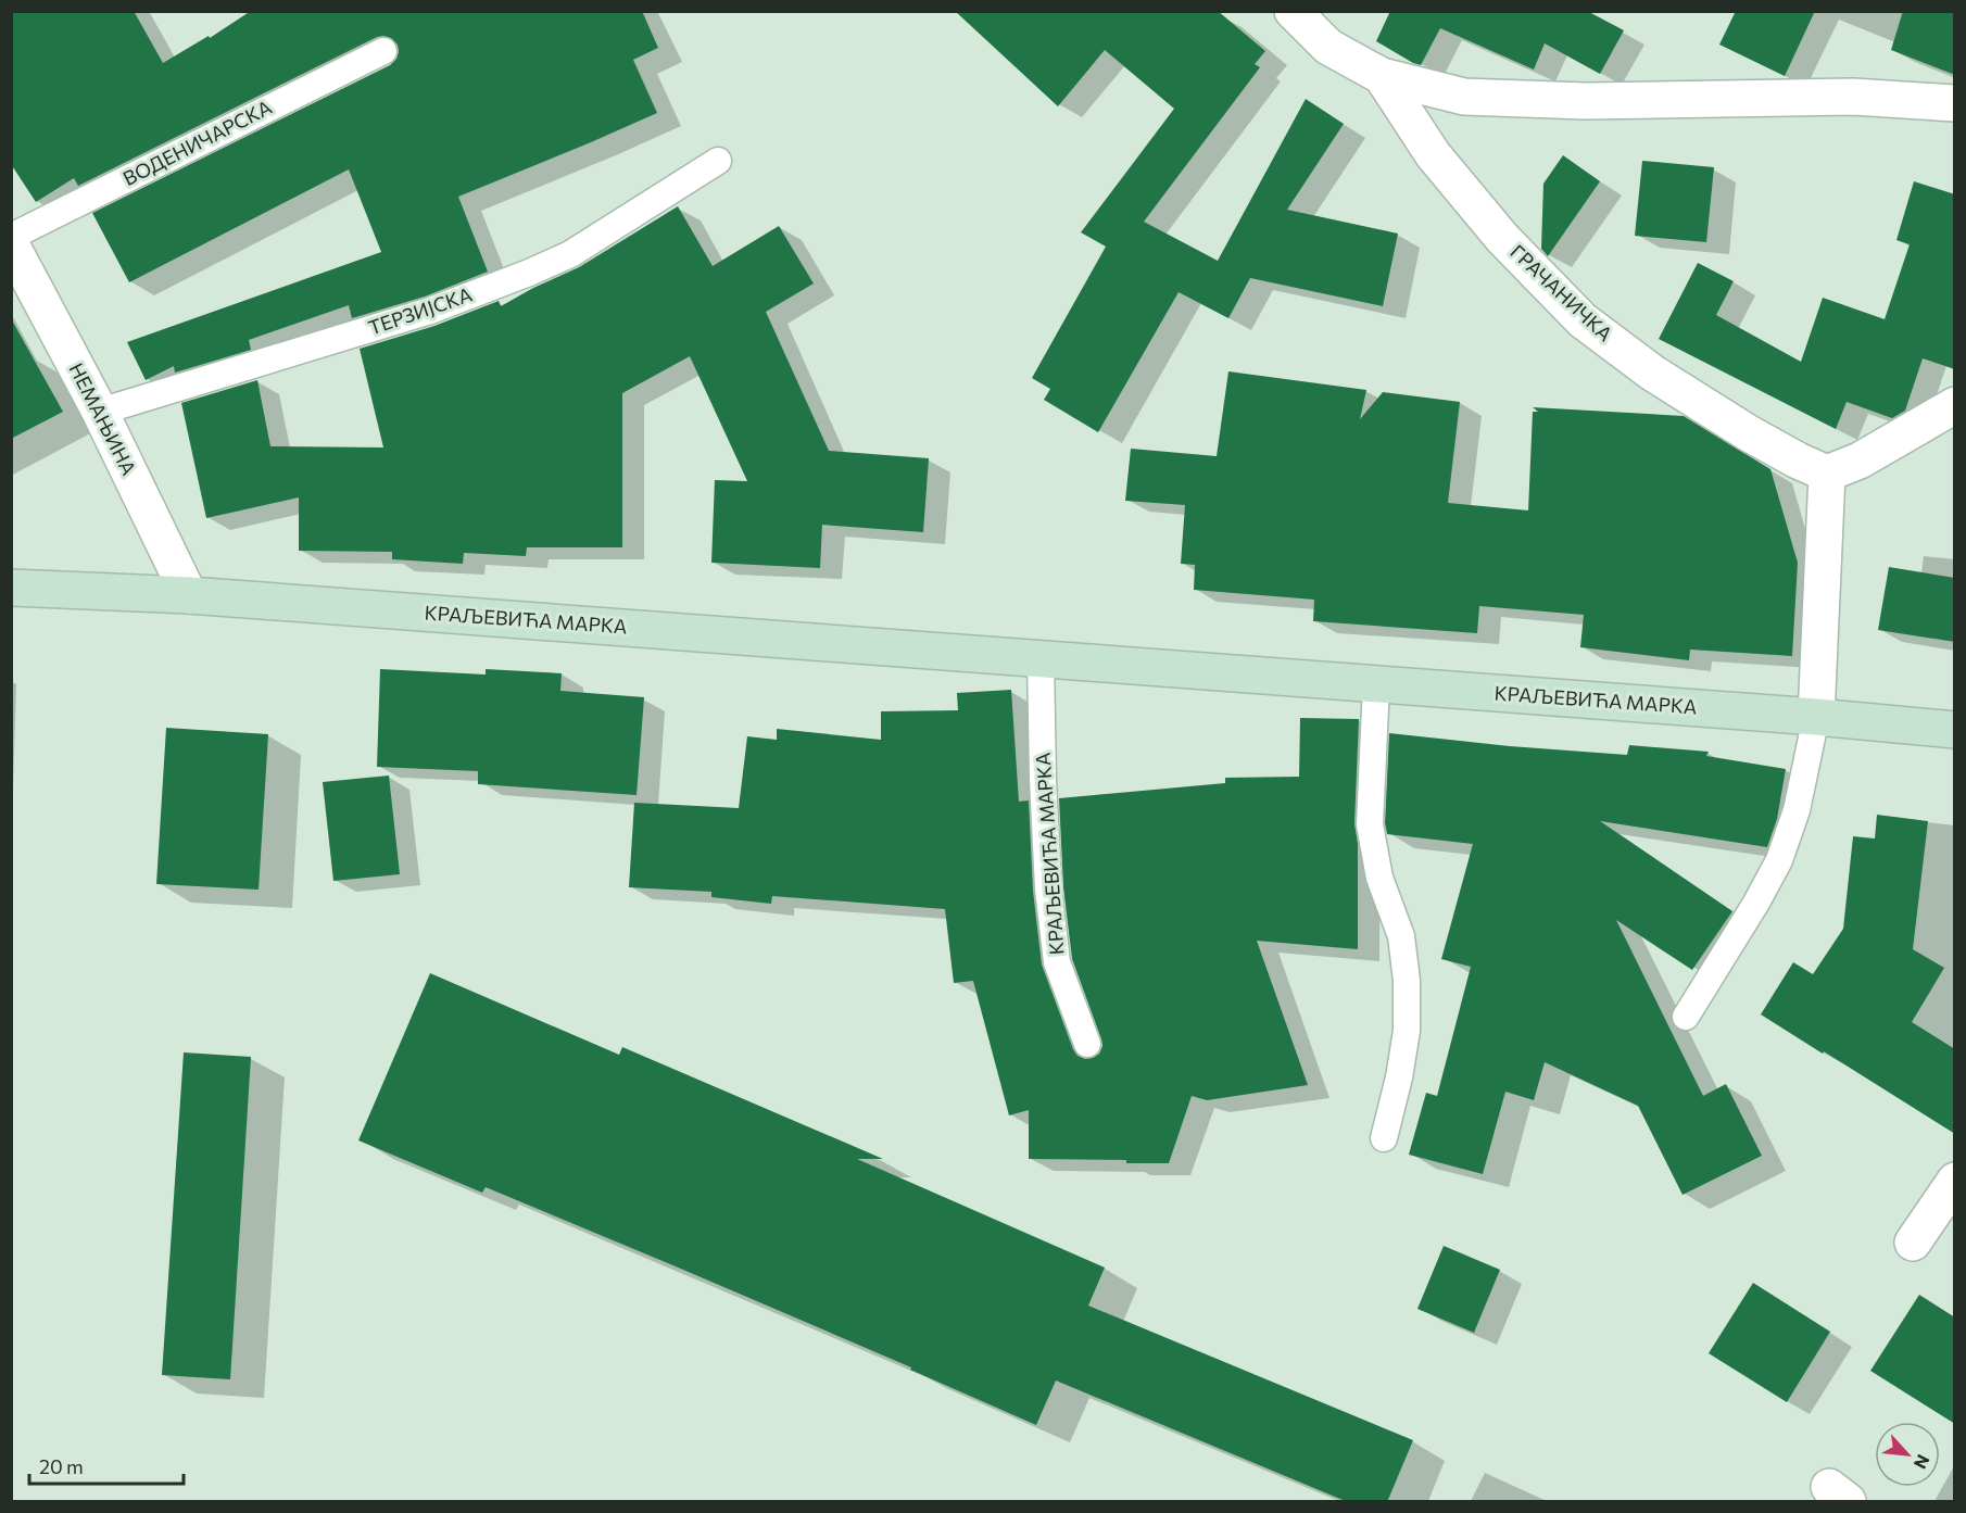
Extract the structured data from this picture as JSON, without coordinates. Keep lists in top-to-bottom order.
{
  "streets": {
    "main road": ["КРАЉЕВИЋА МАРКА"],
    "street": ["ГРАЧАНИЧКА", "НЕМАЊИНА"],
    "lane": ["ВОДЕНИЧАРСКА", "ТЕРЗИЈСКА"]
  },
  "crossings": [
    ["ТЕРЗИЈСКА", "НЕМАЊИНА"],
    ["НЕМАЊИНА", "КРАЉЕВИЋА МАРКА"]
  ],
  "scale_bar": "20 m",
  "north": "bottom right"
}
